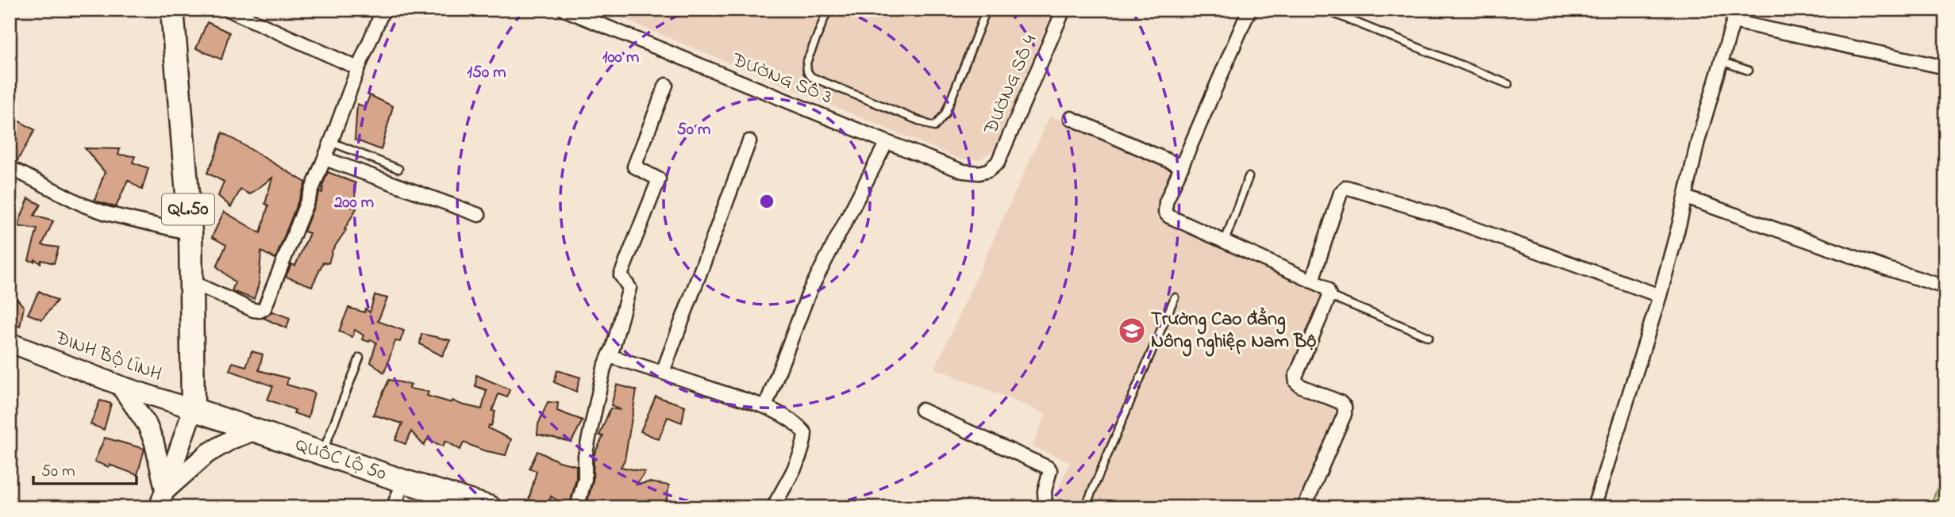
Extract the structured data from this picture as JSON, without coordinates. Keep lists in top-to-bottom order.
{
  "streets": {
    "highway": ["QL.50", "QUỐC LỘ 50"],
    "main road": ["ĐINH BỘ LĨNH"],
    "street": ["ĐƯỜNG SỐ 3", "ĐƯỜNG SỐ 4"]
  },
  "crossings": [
    ["ĐƯỜNG SỐ 3", "ĐƯỜNG SỐ 4"],
    ["QL.50", "ĐINH BỘ LĨNH"],
    ["QL.50", "QUỐC LỘ 50"],
    ["ĐINH BỘ LĨNH", "QUỐC LỘ 50"]
  ],
  "places": {
    "school or university": ["Trường Cao đẳng Nông nghiệp Nam Bộ"]
  },
  "scale_bar": "50 m",
  "rings": [
    "100 m",
    "150 m",
    "50 m",
    "200 m"
  ]
}
